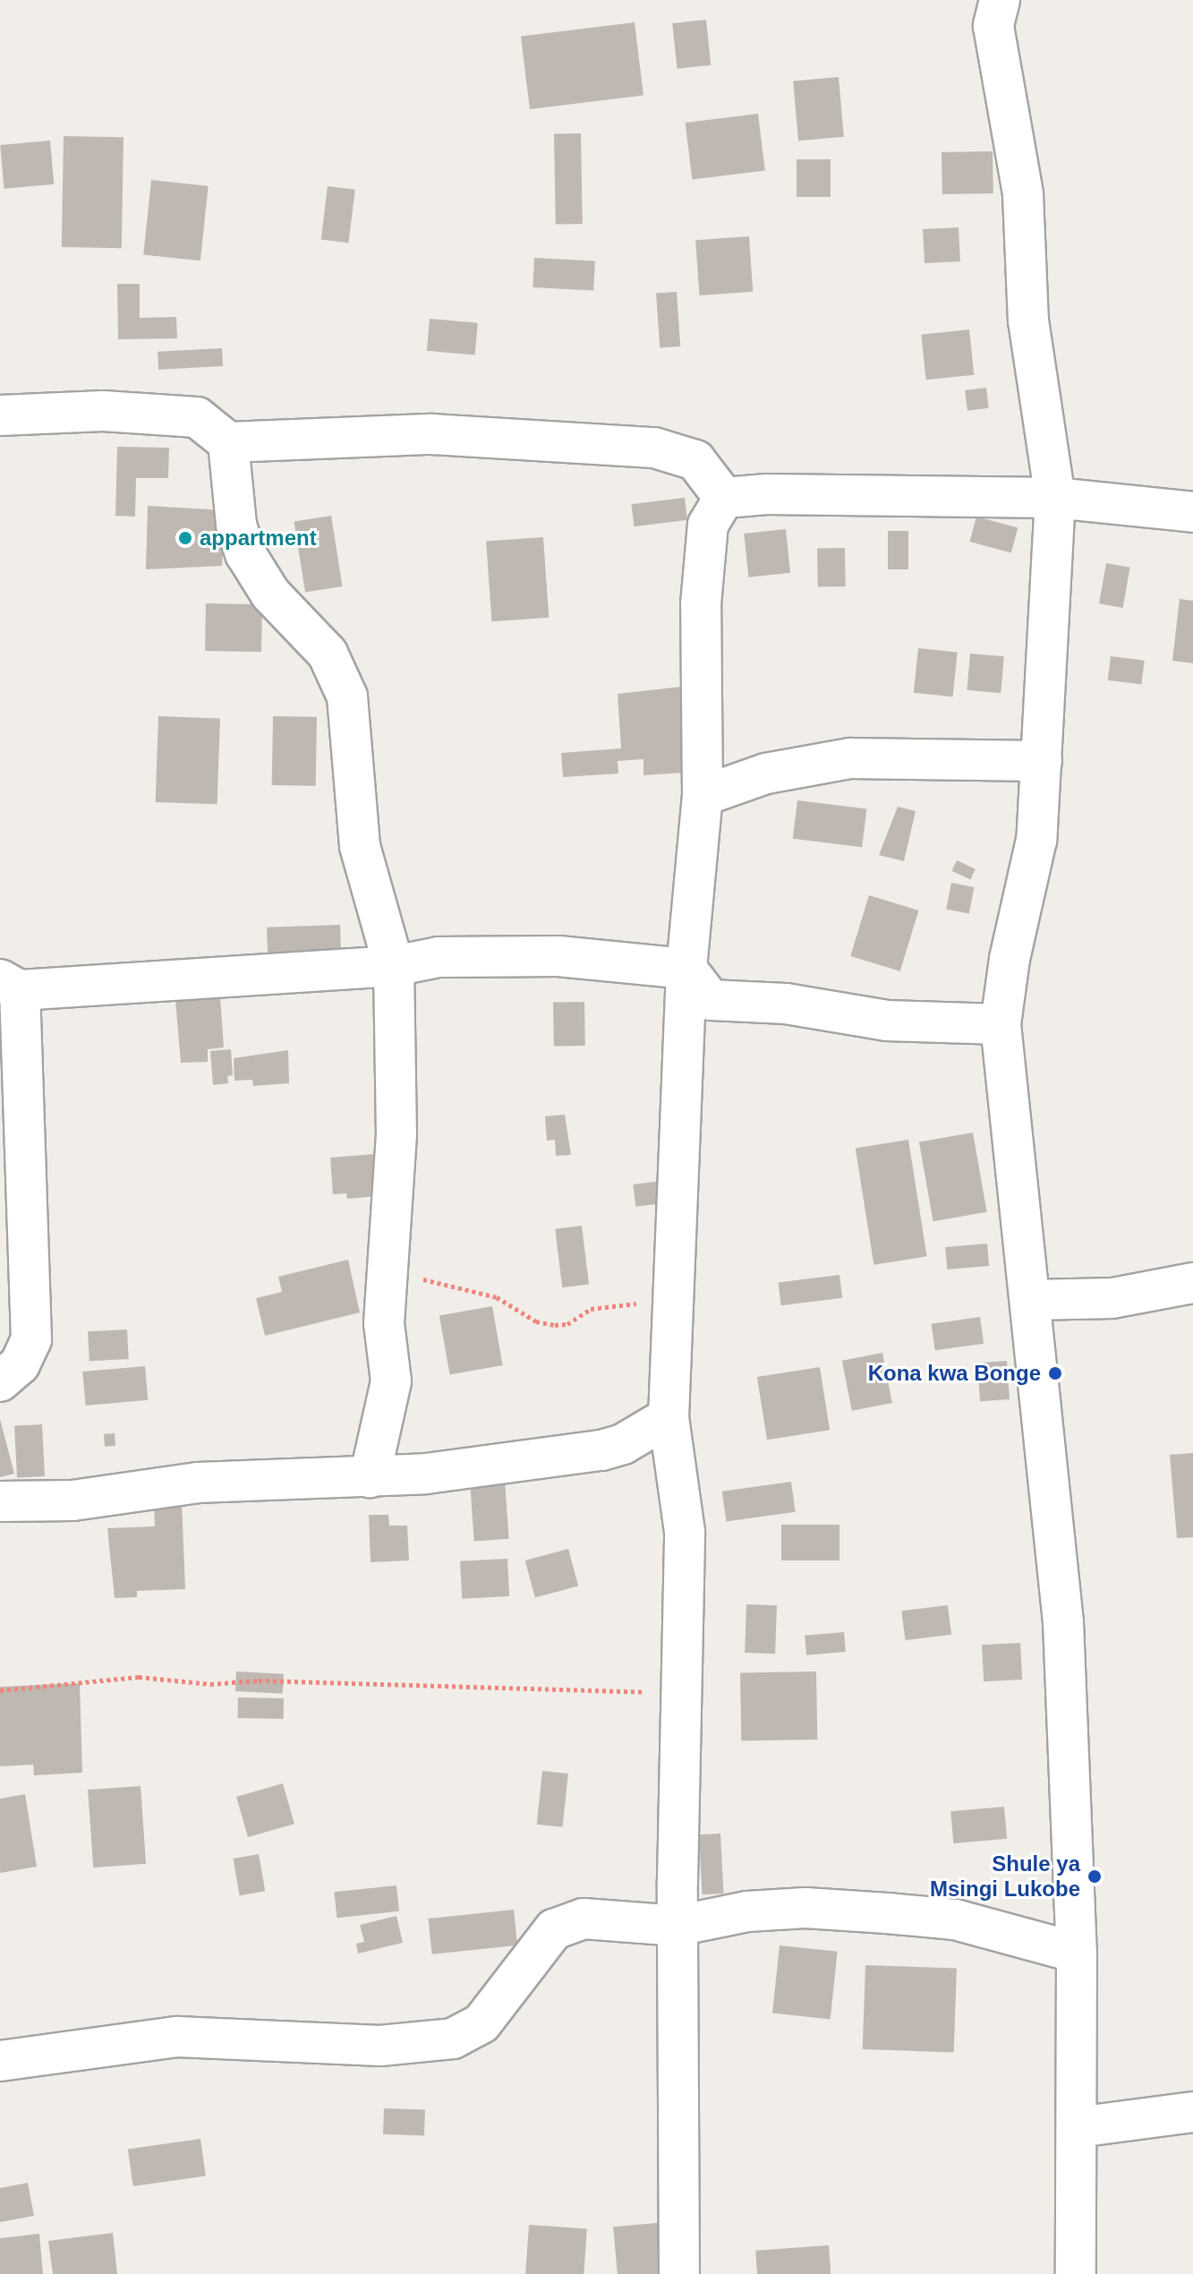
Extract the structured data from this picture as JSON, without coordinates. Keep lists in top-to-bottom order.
{
  "places": ["appartment", "Kona kwa Bonge", "Shule ya Msingi Lukobe"]
}
